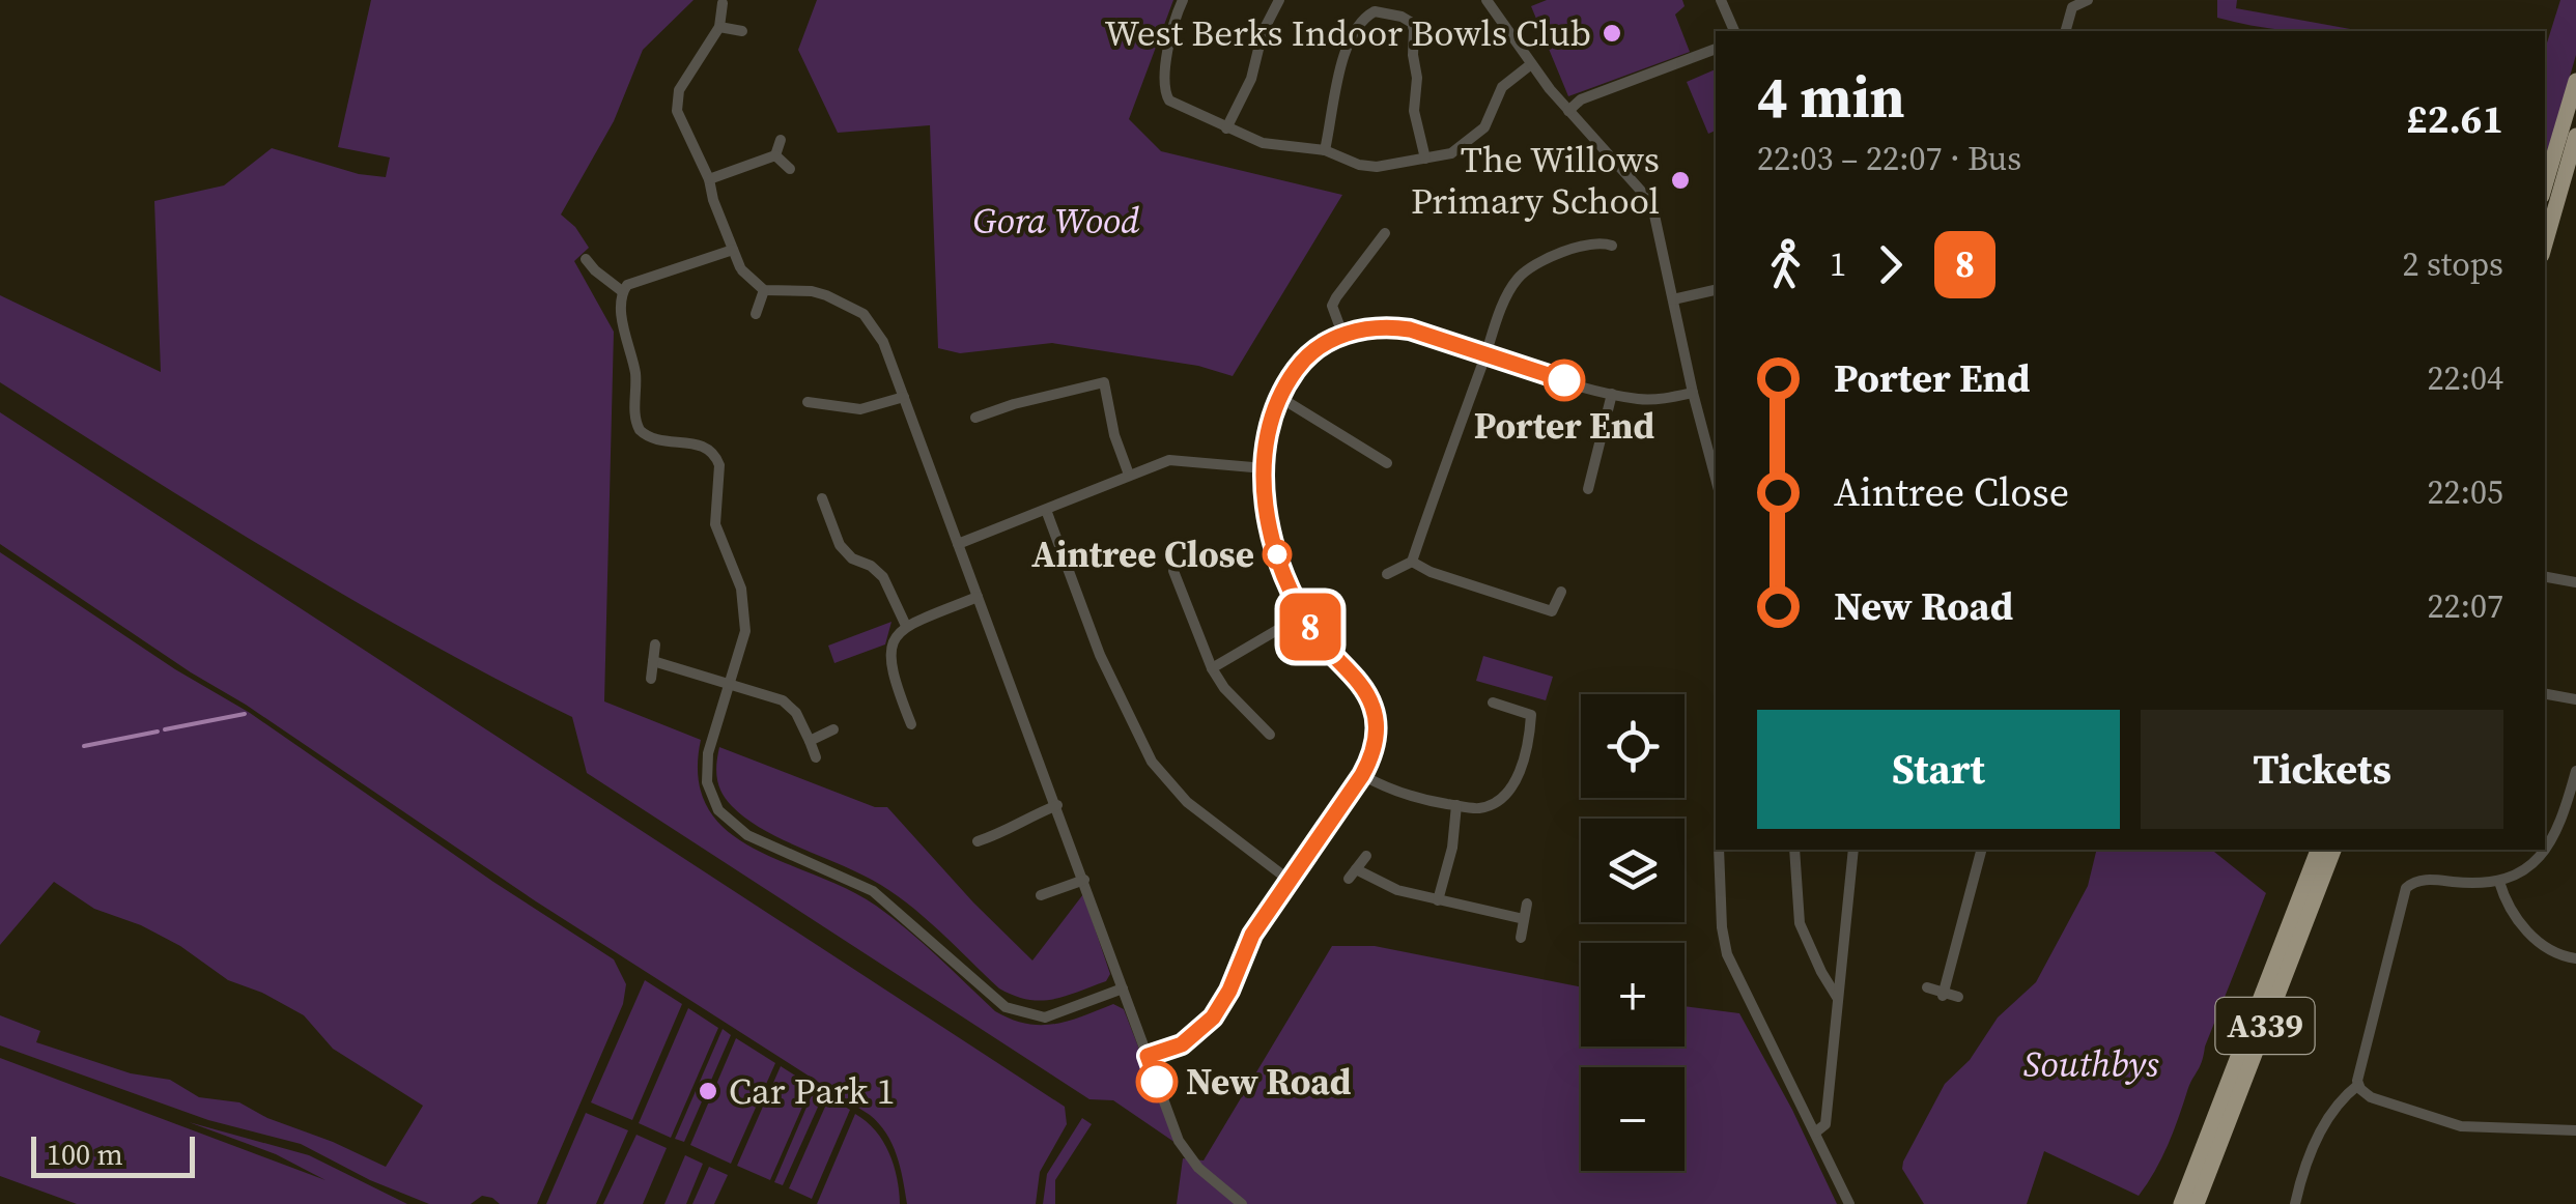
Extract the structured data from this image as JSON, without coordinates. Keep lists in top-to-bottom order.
{
  "streets": {
    "highway": ["A339"]
  },
  "parks": ["Gora Wood", "Southbys"],
  "places": [
    "West Berks Indoor Bowls Club",
    "The Willows Primary School",
    "Porter End",
    "Aintree Close",
    "New Road",
    "Car Park 1"
  ],
  "lines": ["bus line 8"],
  "scale_bar": "100 m",
  "page": {
    "on_map": "8",
    "heading": ["4 min", "22:03 – 22:07 · Bus", "£2.61"],
    "legs": ["1", "8", "2 stops"],
    "list": [
      {
        "name": "Porter End",
        "value": "22:04"
      },
      {
        "name": "Aintree Close",
        "value": "22:05"
      },
      {
        "name": "New Road",
        "value": "22:07"
      }
    ],
    "buttons": ["Start", "Tickets"],
    "map_buttons": ["+", "−"],
    "scale": "100 m"
  }
}
